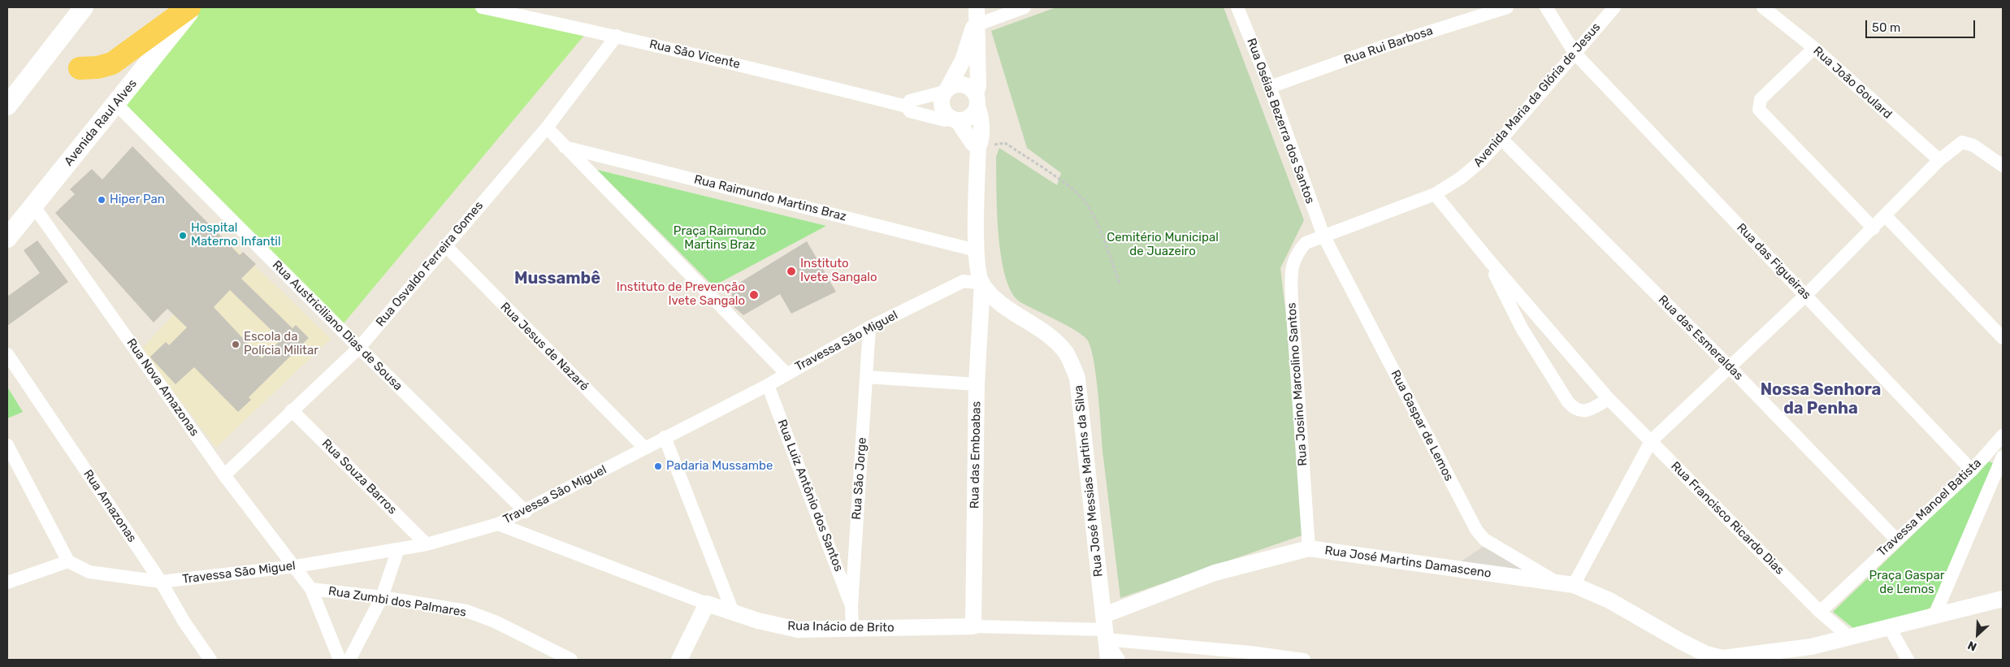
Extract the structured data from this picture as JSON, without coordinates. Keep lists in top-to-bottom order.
{
  "streets": {
    "main road": ["Avenida Raul Alves"],
    "street": [
      "Rua Rui Barbosa",
      "Rua São Vicente",
      "Rua João Goulard",
      "Avenida Maria da Glória de Jesus",
      "Rua Oséias Bezerra dos Santos",
      "Rua Raimundo Martins Braz",
      "Rua das Figueiras",
      "Rua Osvaldo Ferreira Gomes",
      "Rua Austriciliano Dias de Sousa",
      "Rua das Esmeraldas",
      "Travessa São Miguel",
      "Rua Jesus de Nazaré",
      "Rua Josino Marcolino Santos",
      "Rua Nova Amazonas",
      "Rua Gaspar de Lemos",
      "Rua das Emboabas",
      "Rua Souza Barros",
      "Rua São Jorge",
      "Rua José Messias Martins da Silva",
      "Rua Luiz Antônio dos Santos",
      "Rua Amazonas",
      "Travessa Manoel Batista",
      "Rua Francisco Ricardo Dias",
      "Rua José Martins Damasceno",
      "Rua Zumbi dos Palmares",
      "Rua Inácio de Brito"
    ]
  },
  "crossings": [
    ["Rua Rui Barbosa", "Rua Oséias Bezerra dos Santos"],
    ["Rua São Vicente", "Rua Osvaldo Ferreira Gomes"],
    ["Rua São Vicente", "Rua José Messias Martins da Silva"],
    ["Avenida Maria da Glória de Jesus", "Rua Oséias Bezerra dos Santos"],
    ["Avenida Maria da Glória de Jesus", "Rua das Figueiras"],
    ["Avenida Maria da Glória de Jesus", "Rua das Esmeraldas"],
    ["Avenida Maria da Glória de Jesus", "Rua Josino Marcolino Santos"],
    ["Avenida Maria da Glória de Jesus", "Rua Gaspar de Lemos"],
    ["Avenida Maria da Glória de Jesus", "Rua Francisco Ricardo Dias"],
    ["Rua Oséias Bezerra dos Santos", "Rua Josino Marcolino Santos"],
    ["Rua Oséias Bezerra dos Santos", "Rua Gaspar de Lemos"],
    ["Avenida Raul Alves", "Rua Austriciliano Dias de Sousa"],
    ["Avenida Raul Alves", "Rua Nova Amazonas"],
    ["Rua Raimundo Martins Braz", "Rua José Messias Martins da Silva"],
    ["Rua das Figueiras", "Travessa Manoel Batista"],
    ["Rua Osvaldo Ferreira Gomes", "Rua Austriciliano Dias de Sousa"],
    ["Rua Osvaldo Ferreira Gomes", "Rua Jesus de Nazaré"],
    ["Rua Osvaldo Ferreira Gomes", "Rua Nova Amazonas"],
    ["Rua Osvaldo Ferreira Gomes", "Rua Souza Barros"],
    ["Rua Austriciliano Dias de Sousa", "Travessa São Miguel"],
    ["Rua das Esmeraldas", "Travessa Manoel Batista"],
    ["Travessa São Miguel", "Rua Jesus de Nazaré"],
    ["Travessa São Miguel", "Rua Nova Amazonas"],
    ["Travessa São Miguel", "Rua das Emboabas"],
    ["Travessa São Miguel", "Rua Souza Barros"],
    ["Travessa São Miguel", "Rua São Jorge"],
    ["Travessa São Miguel", "Rua José Messias Martins da Silva"],
    ["Travessa São Miguel", "Rua Luiz Antônio dos Santos"],
    ["Travessa São Miguel", "Rua Amazonas"],
    ["Travessa São Miguel", "Rua Inácio de Brito"],
    ["Rua Josino Marcolino Santos", "Rua Gaspar de Lemos"],
    ["Rua Josino Marcolino Santos", "Rua José Martins Damasceno"],
    ["Rua Nova Amazonas", "Rua Zumbi dos Palmares"],
    ["Rua Gaspar de Lemos", "Rua José Martins Damasceno"],
    ["Rua das Emboabas", "Rua José Messias Martins da Silva"],
    ["Rua das Emboabas", "Rua Inácio de Brito"],
    ["Rua São Jorge", "Rua Luiz Antônio dos Santos"],
    ["Rua São Jorge", "Rua Inácio de Brito"],
    ["Rua José Messias Martins da Silva", "Rua José Martins Damasceno"],
    ["Rua José Messias Martins da Silva", "Rua Inácio de Brito"],
    ["Travessa Manoel Batista", "Rua Francisco Ricardo Dias"],
    ["Rua José Martins Damasceno", "Rua Inácio de Brito"]
  ],
  "districts": ["Mussambê", "Nossa Senhora da Penha"],
  "parks": ["Praça Raimundo Martins Braz", "Cemitério Municipal de Juazeiro", "Praça Gaspar de Lemos"],
  "places": [
    "Hiper Pan",
    "Hospital Materno Infantil",
    "Instituto Ivete Sangalo",
    "Instituto de Prevenção Ivete Sangalo",
    "Escola da Polícia Militar",
    "Padaria Mussambe"
  ],
  "scale_bar": "50 m",
  "north": "bottom left"
}
